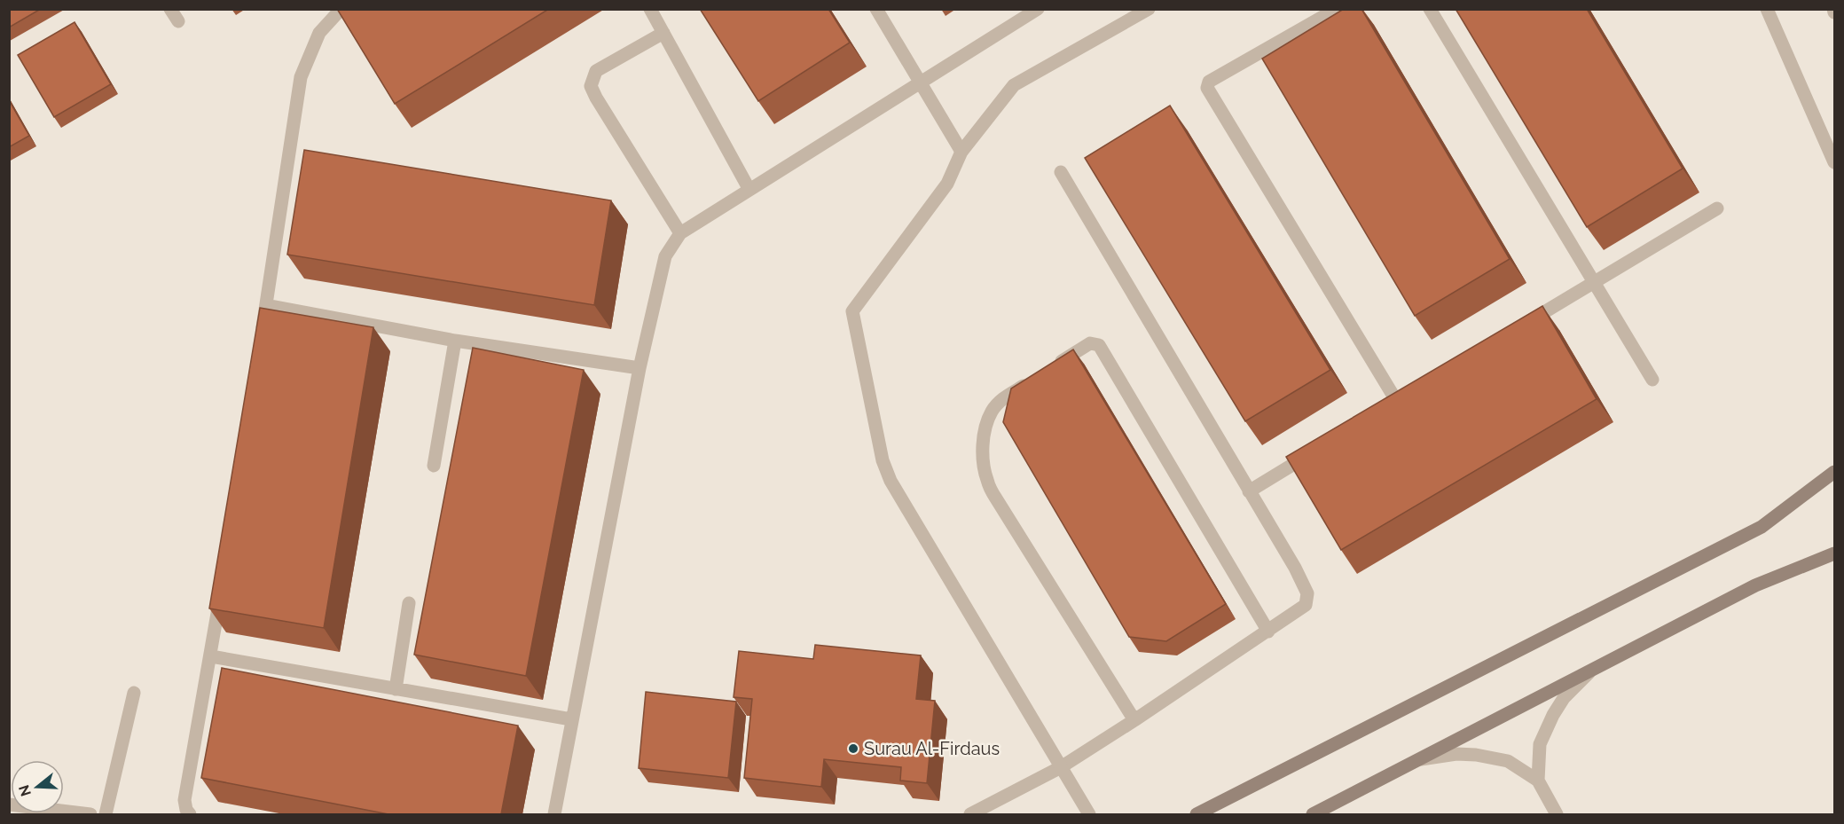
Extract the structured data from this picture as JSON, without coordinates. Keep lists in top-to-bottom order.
{
  "places": ["Surau Al-Firdaus"],
  "north": "left"
}
